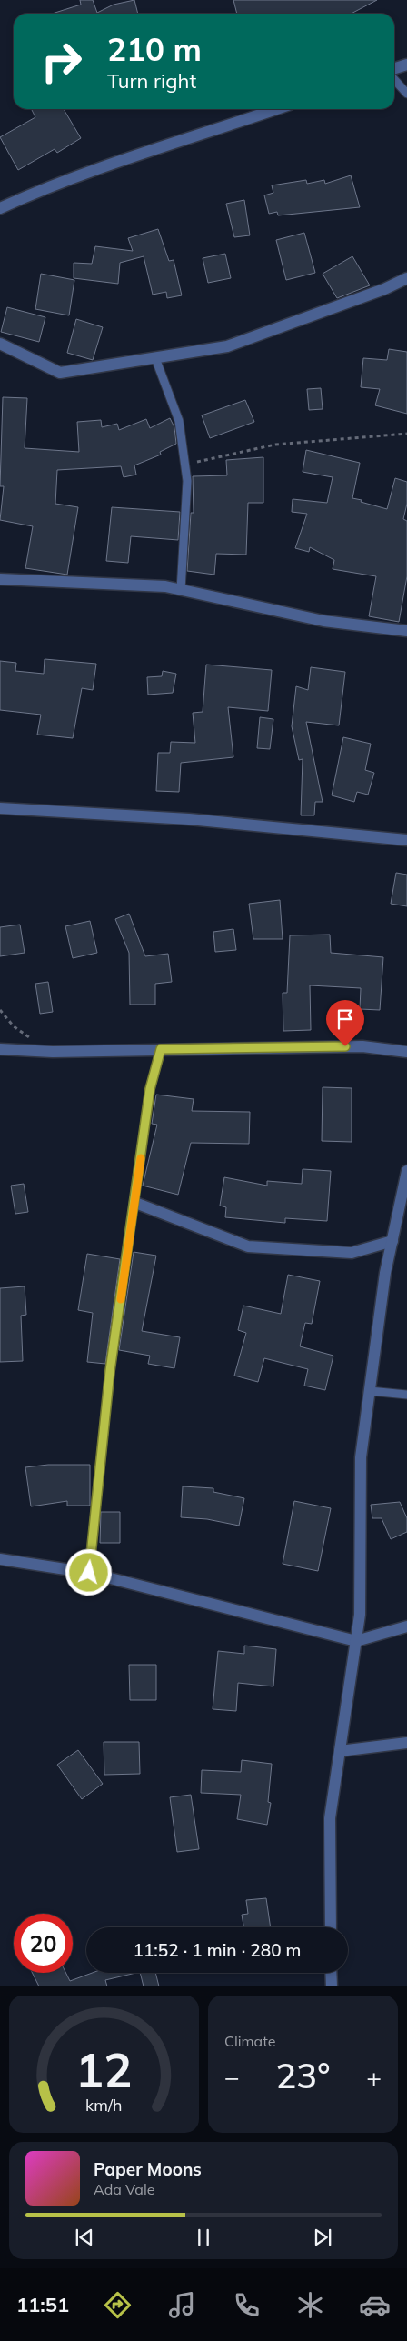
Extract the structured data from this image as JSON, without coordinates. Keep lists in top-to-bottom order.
{
  "page": {
    "turn": ["210 m", "Turn right"],
    "limit": "20",
    "trip": "11:52 · 1 min · 280 m",
    "tile": "Climate",
    "heat": ["−", "23°", "+"],
    "song": ["Paper Moons", "Ada Vale"],
    "tabs": "11:51",
    "gauge": ["12", "km/h"]
  }
}
